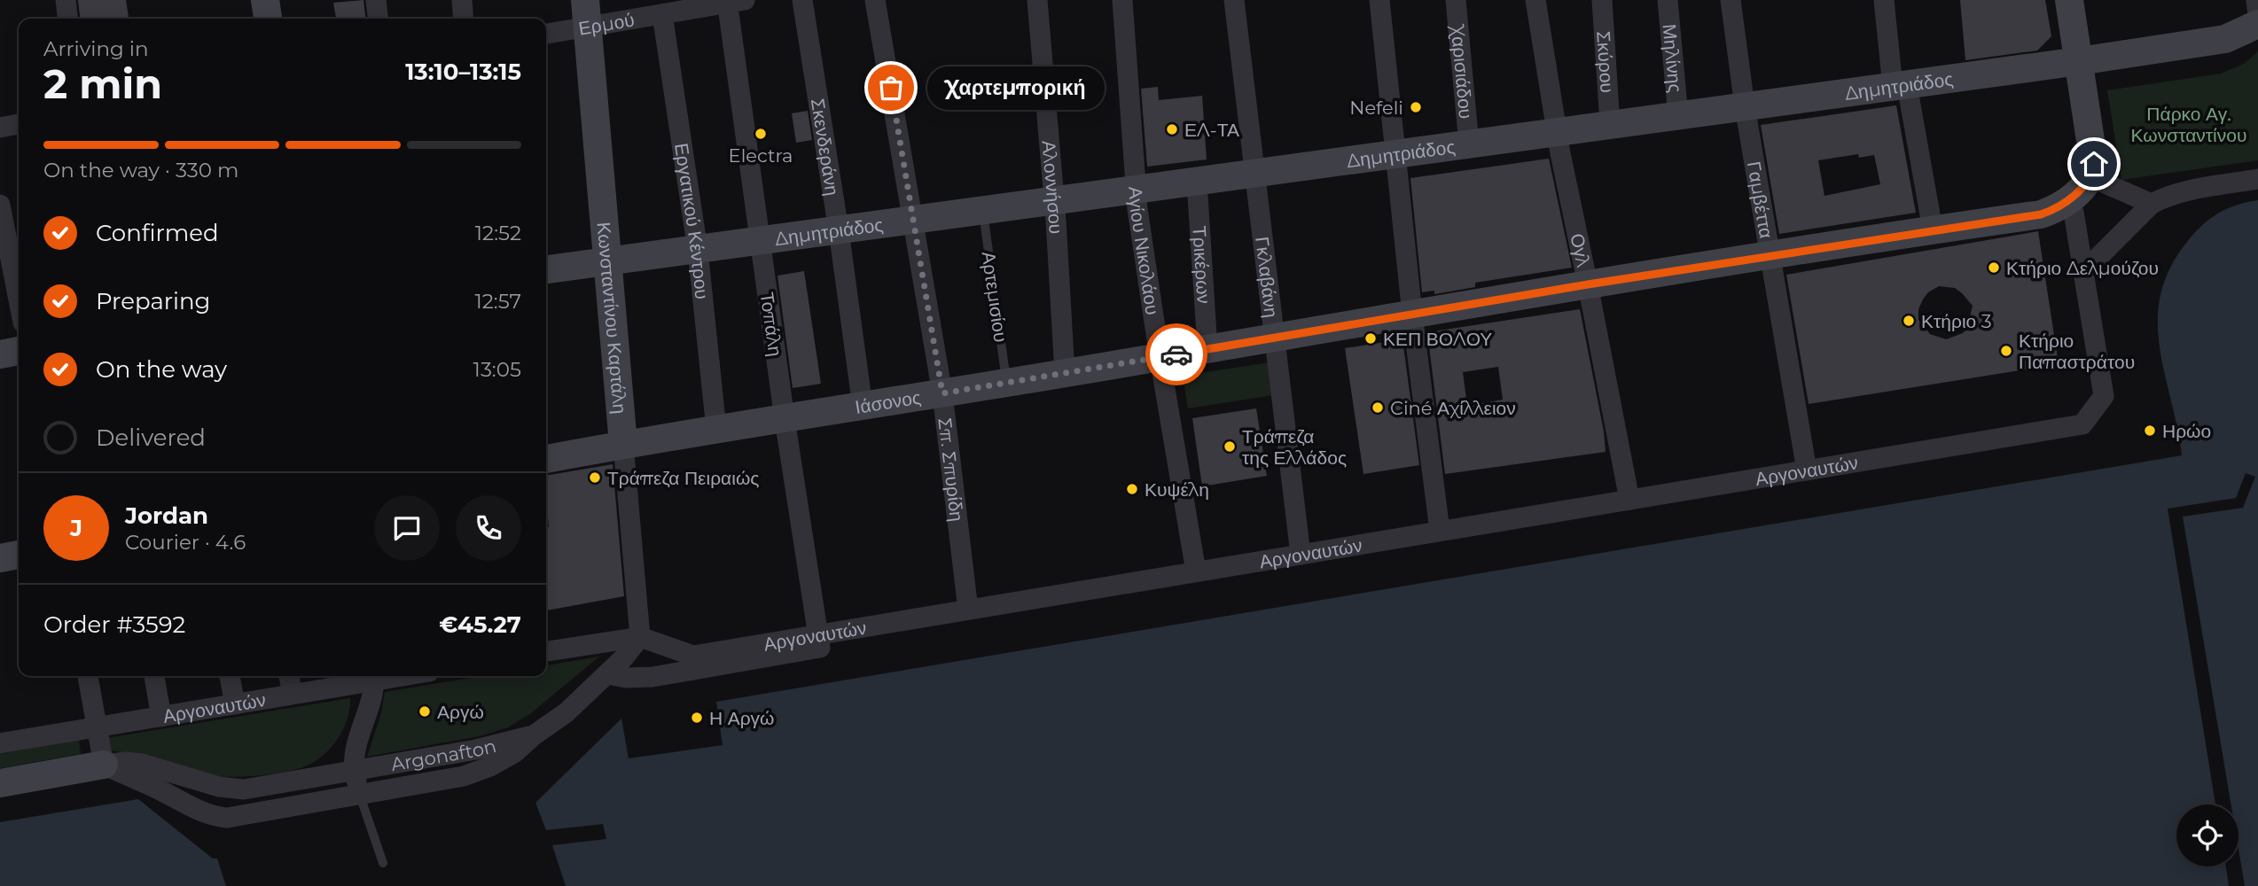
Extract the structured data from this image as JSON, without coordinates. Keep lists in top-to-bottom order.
{
  "streets": {
    "main road": ["Δημητριάδος", "Κωνσταντίνου Καρτάλη", "Ιάσονος"],
    "street": [
      "Ερμού",
      "Μηλίνης",
      "Σκύρου",
      "Χαρισιάδου",
      "Σκενδεράνη",
      "Αλοννήσου",
      "Γαμβέττα",
      "Εργατικού Κέντρου",
      "Αγίου Νικολάου",
      "Ογλ",
      "Τρικέρων",
      "Γκλαβάνη",
      "Τοπάλη",
      "Σπ. Σπυρίδη",
      "Αργοναυτών",
      "Argonafton"
    ],
    "lane": ["Αρτεμισίου"]
  },
  "crossings": [
    ["Ερμού", "Εργατικού Κέντρου"],
    ["Ερμού", "Κωνσταντίνου Καρτάλη"],
    ["Ερμού", "Τοπάλη"],
    ["Μηλίνης", "Δημητριάδος"],
    ["Σκύρου", "Δημητριάδος"],
    ["Χαρισιάδου", "Δημητριάδος"],
    ["Δημητριάδος", "Σκενδεράνη"],
    ["Δημητριάδος", "Αλοννήσου"],
    ["Δημητριάδος", "Γαμβέττα"],
    ["Δημητριάδος", "Εργατικού Κέντρου"],
    ["Δημητριάδος", "Αγίου Νικολάου"],
    ["Δημητριάδος", "Ογλ"],
    ["Δημητριάδος", "Τρικέρων"],
    ["Δημητριάδος", "Γκλαβάνη"],
    ["Δημητριάδος", "Αρτεμισίου"],
    ["Δημητριάδος", "Κωνσταντίνου Καρτάλη"],
    ["Δημητριάδος", "Τοπάλη"],
    ["Δημητριάδος", "Σπ. Σπυρίδη"],
    ["Σκενδεράνη", "Ιάσονος"],
    ["Αλοννήσου", "Ιάσονος"],
    ["Γαμβέττα", "Ιάσονος"],
    ["Γαμβέττα", "Αργοναυτών"],
    ["Εργατικού Κέντρου", "Ιάσονος"],
    ["Αγίου Νικολάου", "Ιάσονος"],
    ["Αγίου Νικολάου", "Αργοναυτών"],
    ["Ογλ", "Ιάσονος"],
    ["Ογλ", "Αργοναυτών"],
    ["Τρικέρων", "Ιάσονος"],
    ["Γκλαβάνη", "Ιάσονος"],
    ["Γκλαβάνη", "Αργοναυτών"],
    ["Αρτεμισίου", "Ιάσονος"],
    ["Κωνσταντίνου Καρτάλη", "Ιάσονος"],
    ["Κωνσταντίνου Καρτάλη", "Αργοναυτών"],
    ["Τοπάλη", "Ιάσονος"],
    ["Τοπάλη", "Αργοναυτών"],
    ["Ιάσονος", "Σπ. Σπυρίδη"],
    ["Σπ. Σπυρίδη", "Αργοναυτών"]
  ],
  "parks": ["Πάρκο Αγ. Κωνσταντίνου"],
  "places": [
    "Χαρτεμπορική",
    "Nefeli",
    "ΕΛ-ΤΑ",
    "Electra",
    "Κτήριο Δελμούζου",
    "Κτήριο 3",
    "ΚΕΠ ΒΟΛΟΥ",
    "Κτήριο Παπαστράτου",
    "Ciné Αχίλλειον",
    "Ηρώο",
    "Τράπεζα της Ελλάδος",
    "Τράπεζα Πειραιώς",
    "Κυψέλη",
    "Αργώ",
    "Η Αργώ"
  ],
  "page": {
    "heading": ["2 min", "Arriving in", "13:10–13:15"],
    "panel": [
      "Jordan",
      "Courier · 4.6",
      "Order #3592",
      "€45.27"
    ],
    "bubble": "Χαρτεμπορική",
    "bar": "On the way · 330 m",
    "list": [
      ["Confirmed", "12:52"],
      ["Preparing", "12:57"],
      ["On the way", "13:05"],
      "Delivered"
    ],
    "round": "J"
  }
}
